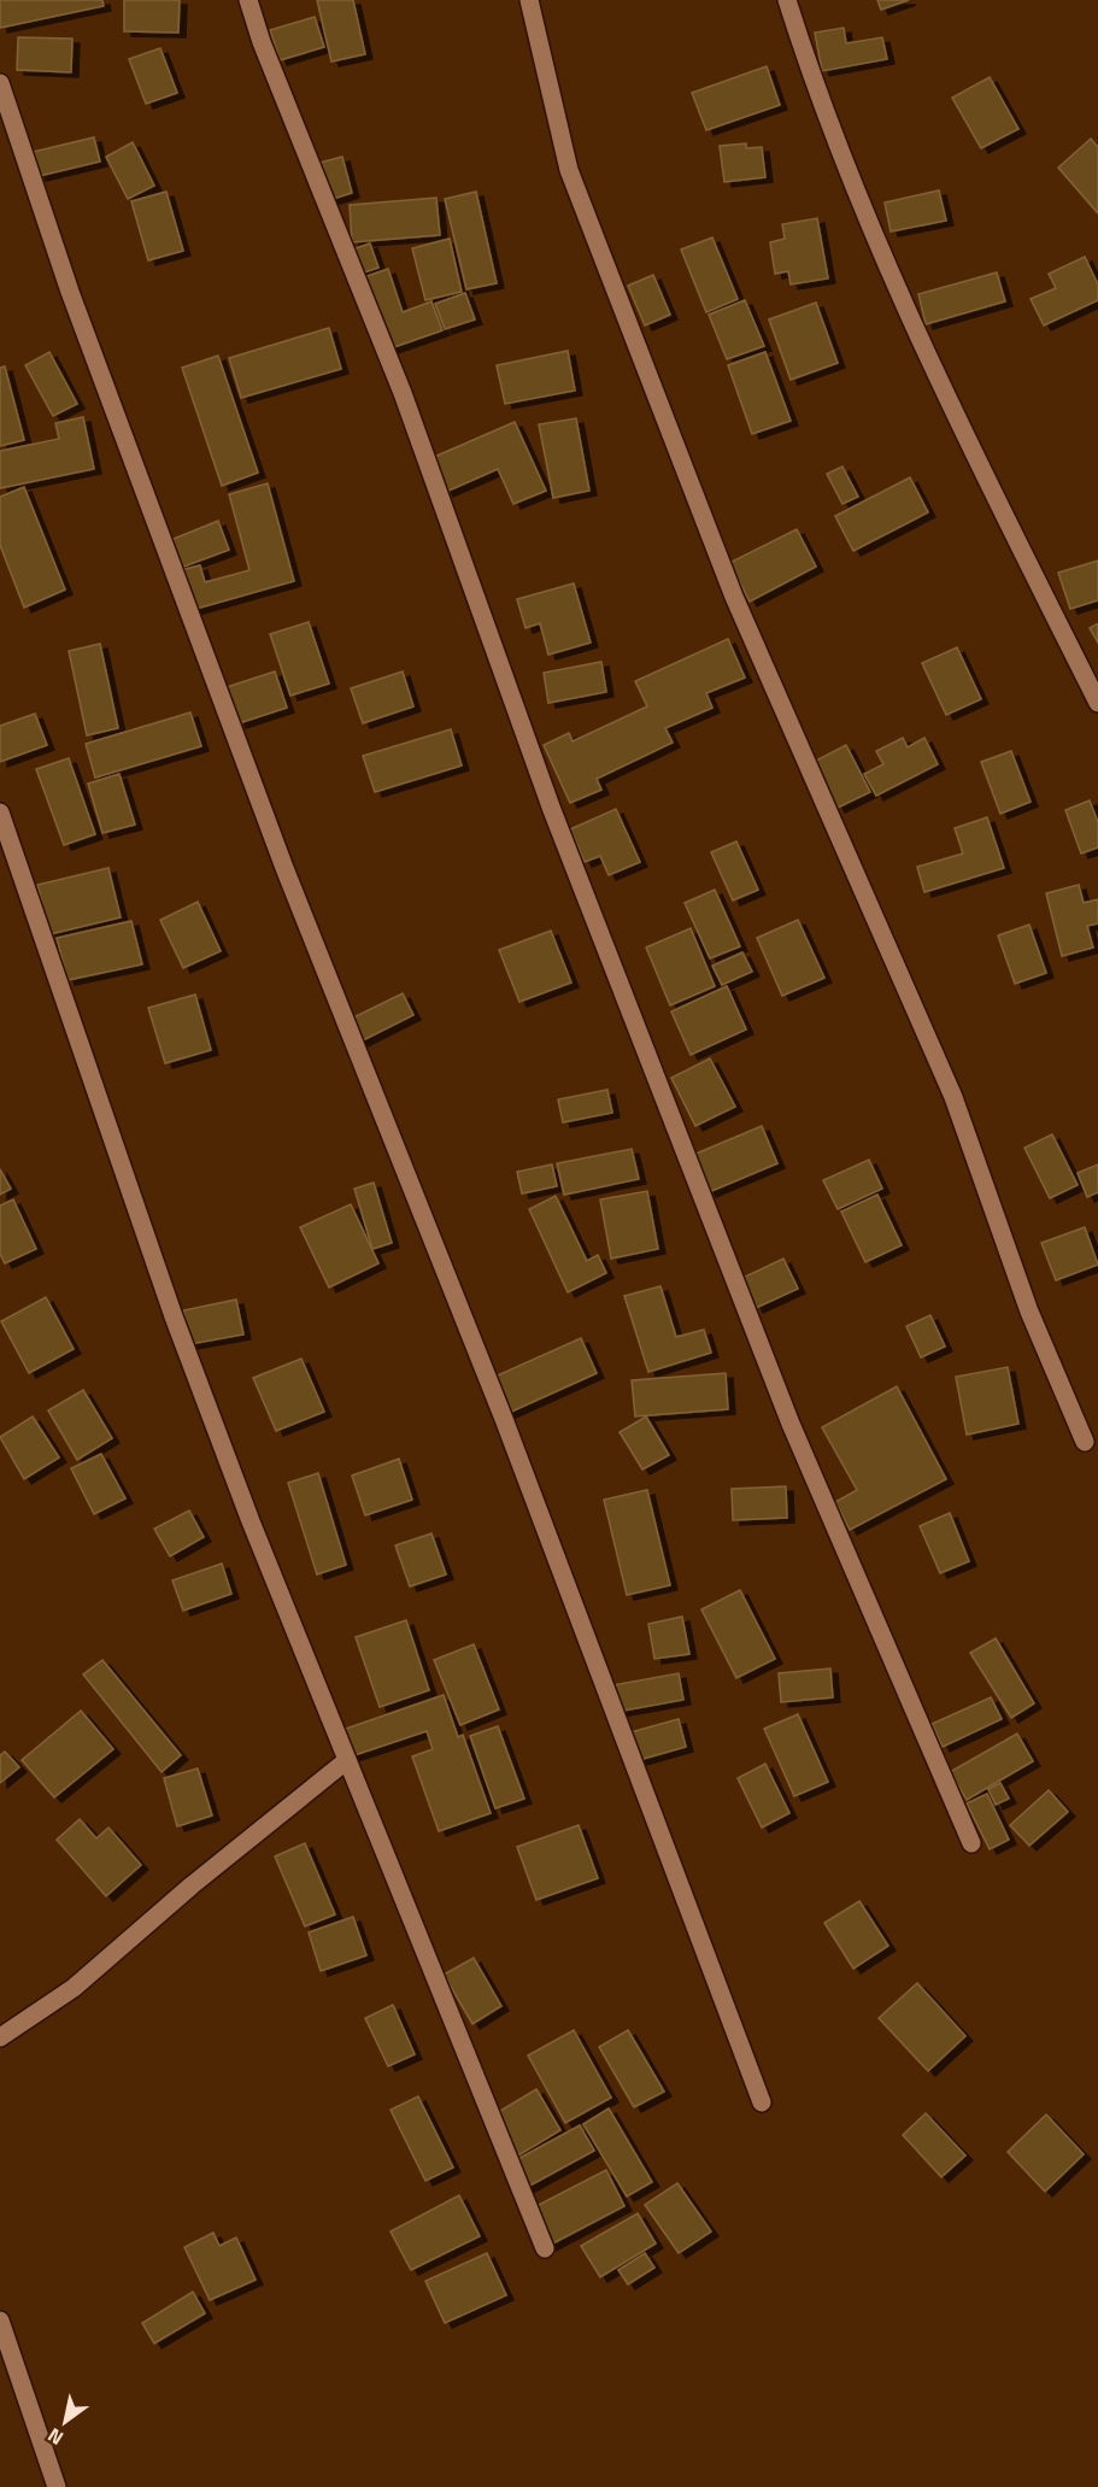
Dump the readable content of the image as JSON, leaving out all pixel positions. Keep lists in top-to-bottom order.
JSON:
{
  "north": "bottom left"
}
